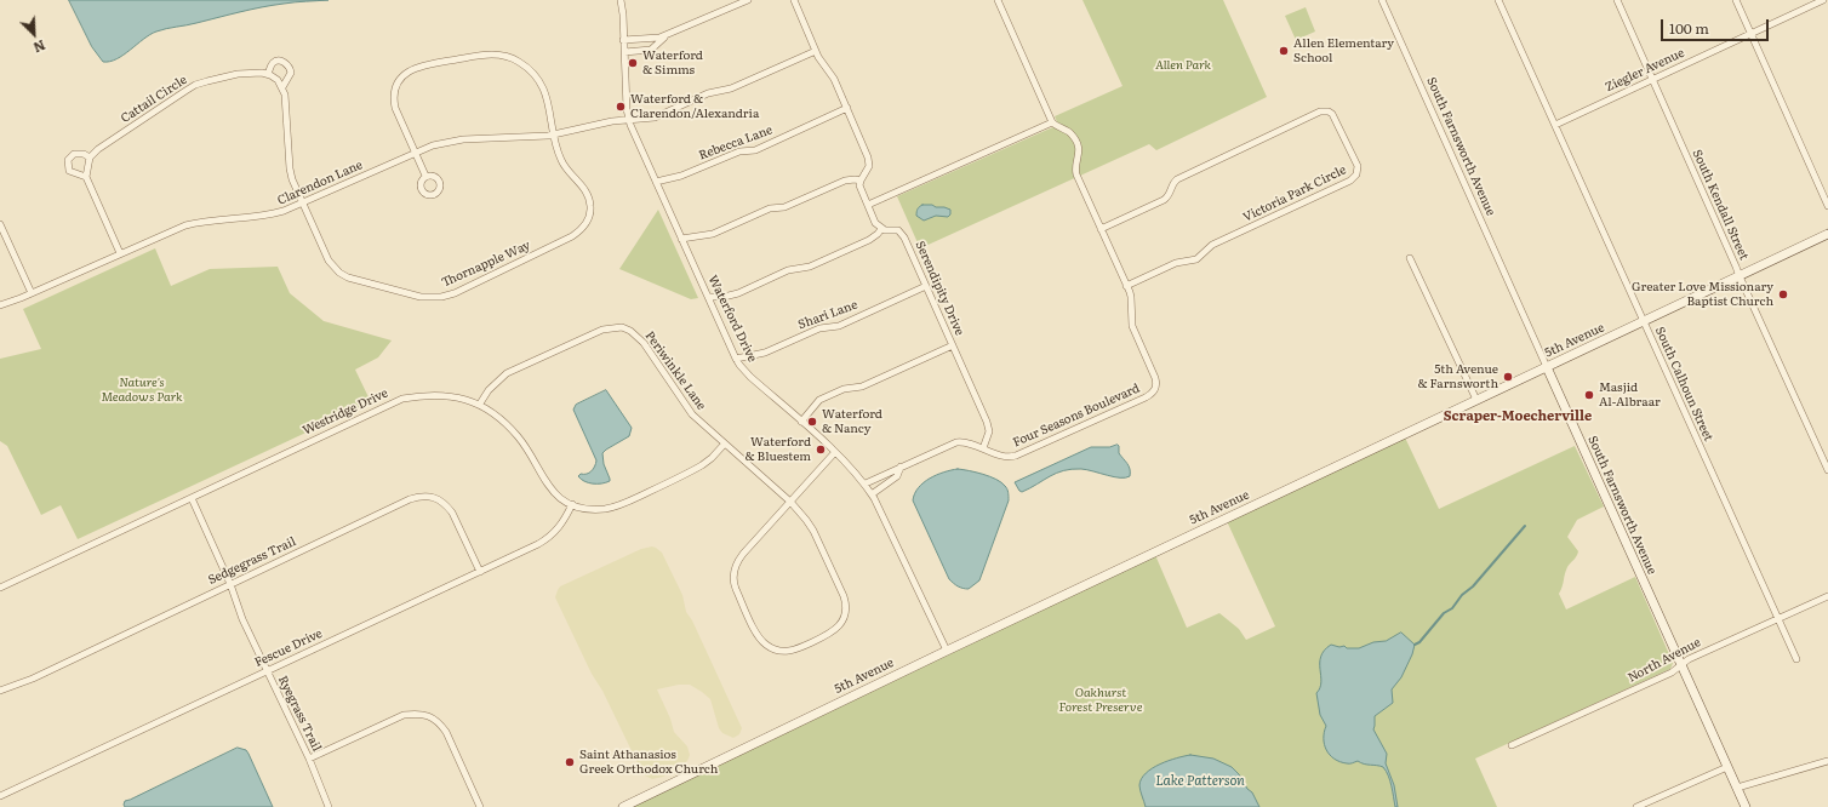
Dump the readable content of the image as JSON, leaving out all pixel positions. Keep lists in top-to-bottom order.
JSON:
{
  "streets": {
    "street": [
      "Ziegler Avenue",
      "Cattail Circle",
      "Rebecca Lane",
      "South Farnsworth Avenue",
      "Clarendon Lane",
      "Victoria Park Circle",
      "South Kendall Street",
      "Thornapple Way",
      "Serendipity Drive",
      "Shari Lane",
      "Waterford Drive",
      "5th Avenue",
      "Periwinkle Lane",
      "South Calhoun Street",
      "Westridge Drive",
      "Four Seasons Boulevard",
      "Sedgegrass Trail",
      "Fescue Drive",
      "North Avenue",
      "Ryegrass Trail"
    ]
  },
  "crossings": [
    ["Ziegler Avenue", "South Kendall Street"],
    ["Ziegler Avenue", "South Calhoun Street"],
    ["Rebecca Lane", "Waterford Drive"],
    ["South Farnsworth Avenue", "5th Avenue"],
    ["South Farnsworth Avenue", "North Avenue"],
    ["Clarendon Lane", "Thornapple Way"],
    ["Clarendon Lane", "Waterford Drive"],
    ["Victoria Park Circle", "Four Seasons Boulevard"],
    ["South Kendall Street", "5th Avenue"],
    ["Serendipity Drive", "Shari Lane"],
    ["Serendipity Drive", "Four Seasons Boulevard"],
    ["Shari Lane", "Waterford Drive"],
    ["Waterford Drive", "5th Avenue"],
    ["Waterford Drive", "Four Seasons Boulevard"],
    ["5th Avenue", "South Calhoun Street"],
    ["Periwinkle Lane", "Westridge Drive"],
    ["South Calhoun Street", "North Avenue"],
    ["Westridge Drive", "Fescue Drive"],
    ["Westridge Drive", "Ryegrass Trail"],
    ["Sedgegrass Trail", "Fescue Drive"],
    ["Sedgegrass Trail", "Ryegrass Trail"],
    ["Fescue Drive", "Ryegrass Trail"]
  ],
  "districts": ["Scraper-Moecherville"],
  "water": ["Lake Patterson"],
  "parks": ["Allen Park", "Nature's Meadows Park", "Oakhurst Forest Preserve"],
  "places": [
    "Allen Elementary School",
    "Waterford & Simms",
    "Waterford & Clarendon/Alexandria",
    "Greater Love Missionary Baptist Church",
    "5th Avenue & Farnsworth",
    "Masjid Al-Albraar",
    "Waterford & Nancy",
    "Waterford & Bluestem",
    "Saint Athanasios Greek Orthodox Church"
  ],
  "scale_bar": "100 m",
  "north": "bottom right"
}
